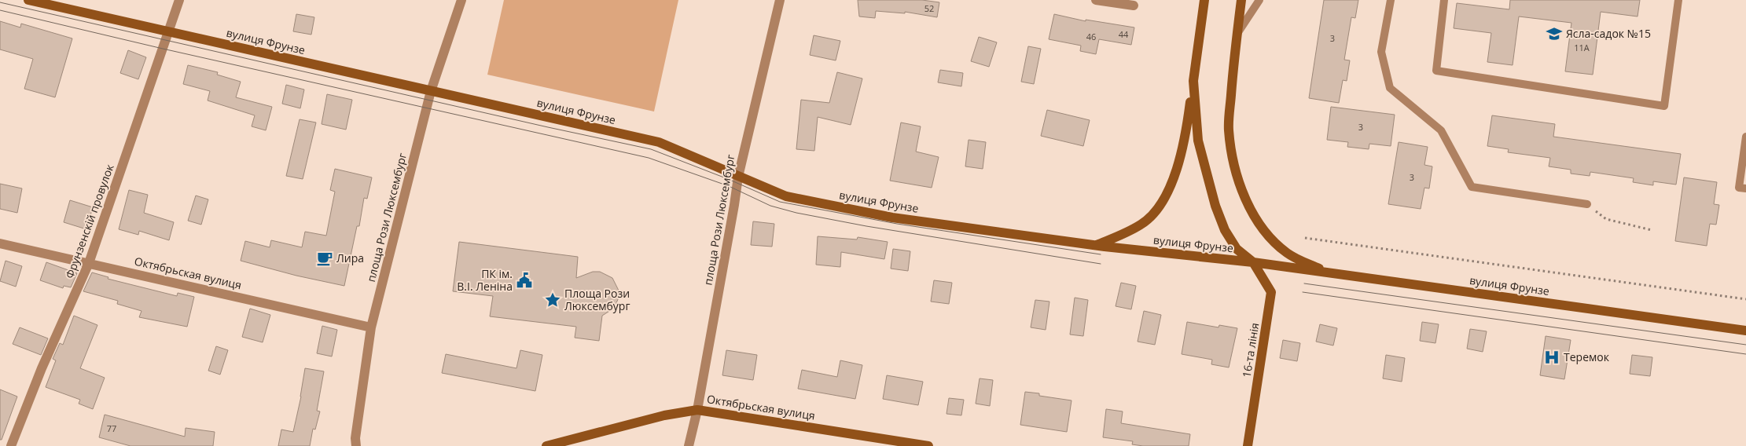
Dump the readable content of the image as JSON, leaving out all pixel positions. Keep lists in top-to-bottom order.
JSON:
{
  "streets": {
    "street": [
      "вулиця Фрунзе",
      "площа Рози Люксембург",
      "Фрунзенскій провулок",
      "Октябрьская вулиця",
      "16-та лінія"
    ]
  },
  "crossings": [
    ["вулиця Фрунзе", "площа Рози Люксембург"],
    ["вулиця Фрунзе", "Фрунзенскій провулок"],
    ["вулиця Фрунзе", "16-та лінія"],
    ["площа Рози Люксембург", "Октябрьская вулиця"],
    ["Фрунзенскій провулок", "Октябрьская вулиця"]
  ],
  "places": {
    "school or university": ["Ясла-садок №15"],
    "cafe": ["Лира"],
    "public building": ["ПК ім. В.І. Леніна"],
    "place": ["Площа Рози Люксембург"],
    "hospital": ["Теремок"]
  },
  "house_numbers": [
    "52",
    "44",
    "46",
    "3",
    "11А",
    "3",
    "3",
    "77"
  ]
}
